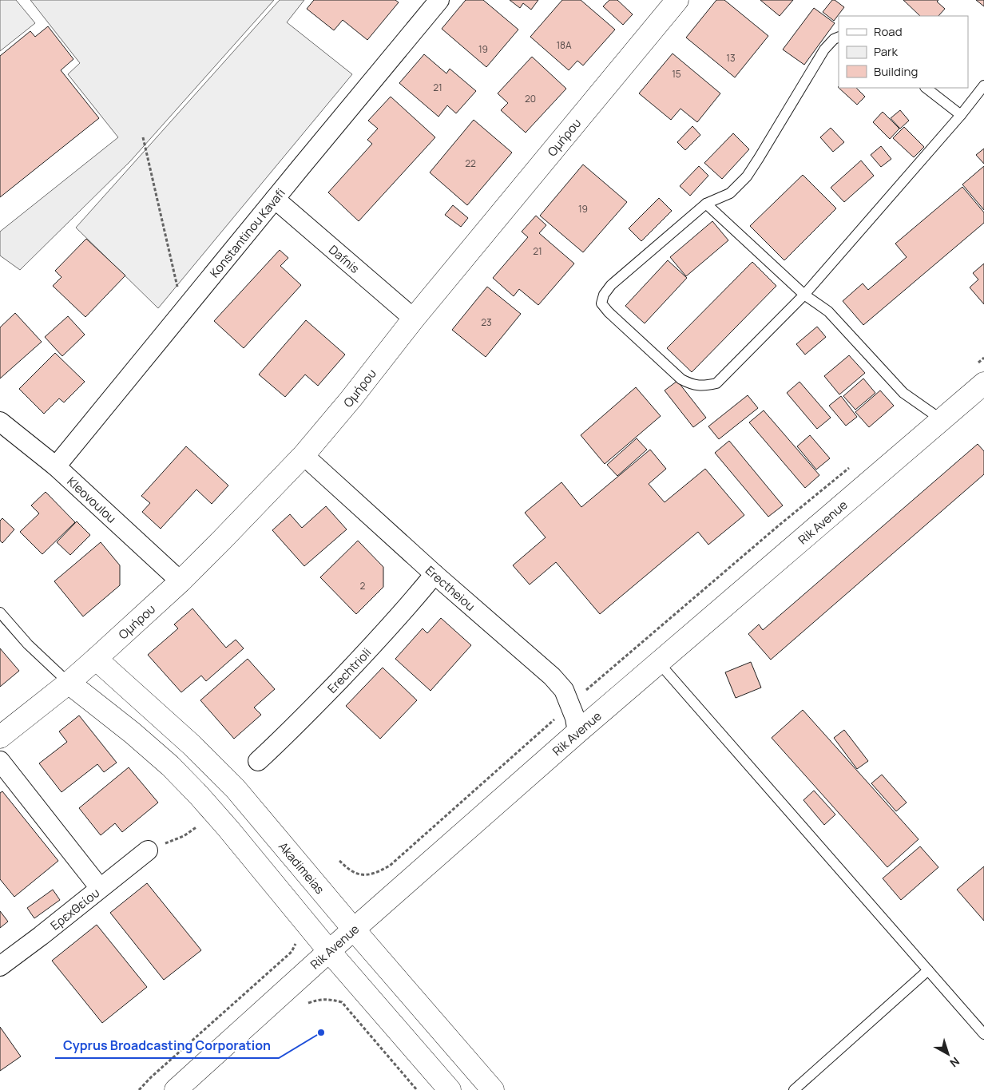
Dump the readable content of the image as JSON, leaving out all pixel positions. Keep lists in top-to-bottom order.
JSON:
{
  "streets": {
    "street": [
      "Ομήρου",
      "Konstantinou Kavafi",
      "Dafnis",
      "Kleovoulou",
      "Rik Avenue",
      "Erectheiou",
      "Erechtrioli",
      "Akadimeias",
      "Ερεχθείου"
    ]
  },
  "crossings": [
    ["Ομήρου", "Dafnis"],
    ["Ομήρου", "Kleovoulou"],
    ["Ομήρου", "Erectheiou"],
    ["Ομήρου", "Akadimeias"],
    ["Konstantinou Kavafi", "Dafnis"],
    ["Konstantinou Kavafi", "Kleovoulou"],
    ["Rik Avenue", "Erectheiou"],
    ["Rik Avenue", "Akadimeias"],
    ["Erectheiou", "Erechtrioli"]
  ],
  "places": ["Cyprus Broadcasting Corporation"],
  "house_numbers": [
    "18A",
    "19",
    "13",
    "15",
    "21",
    "20",
    "22",
    "19",
    "21",
    "23",
    "2"
  ],
  "legend": ["Road", "Park", "Building"],
  "north": "bottom right"
}
